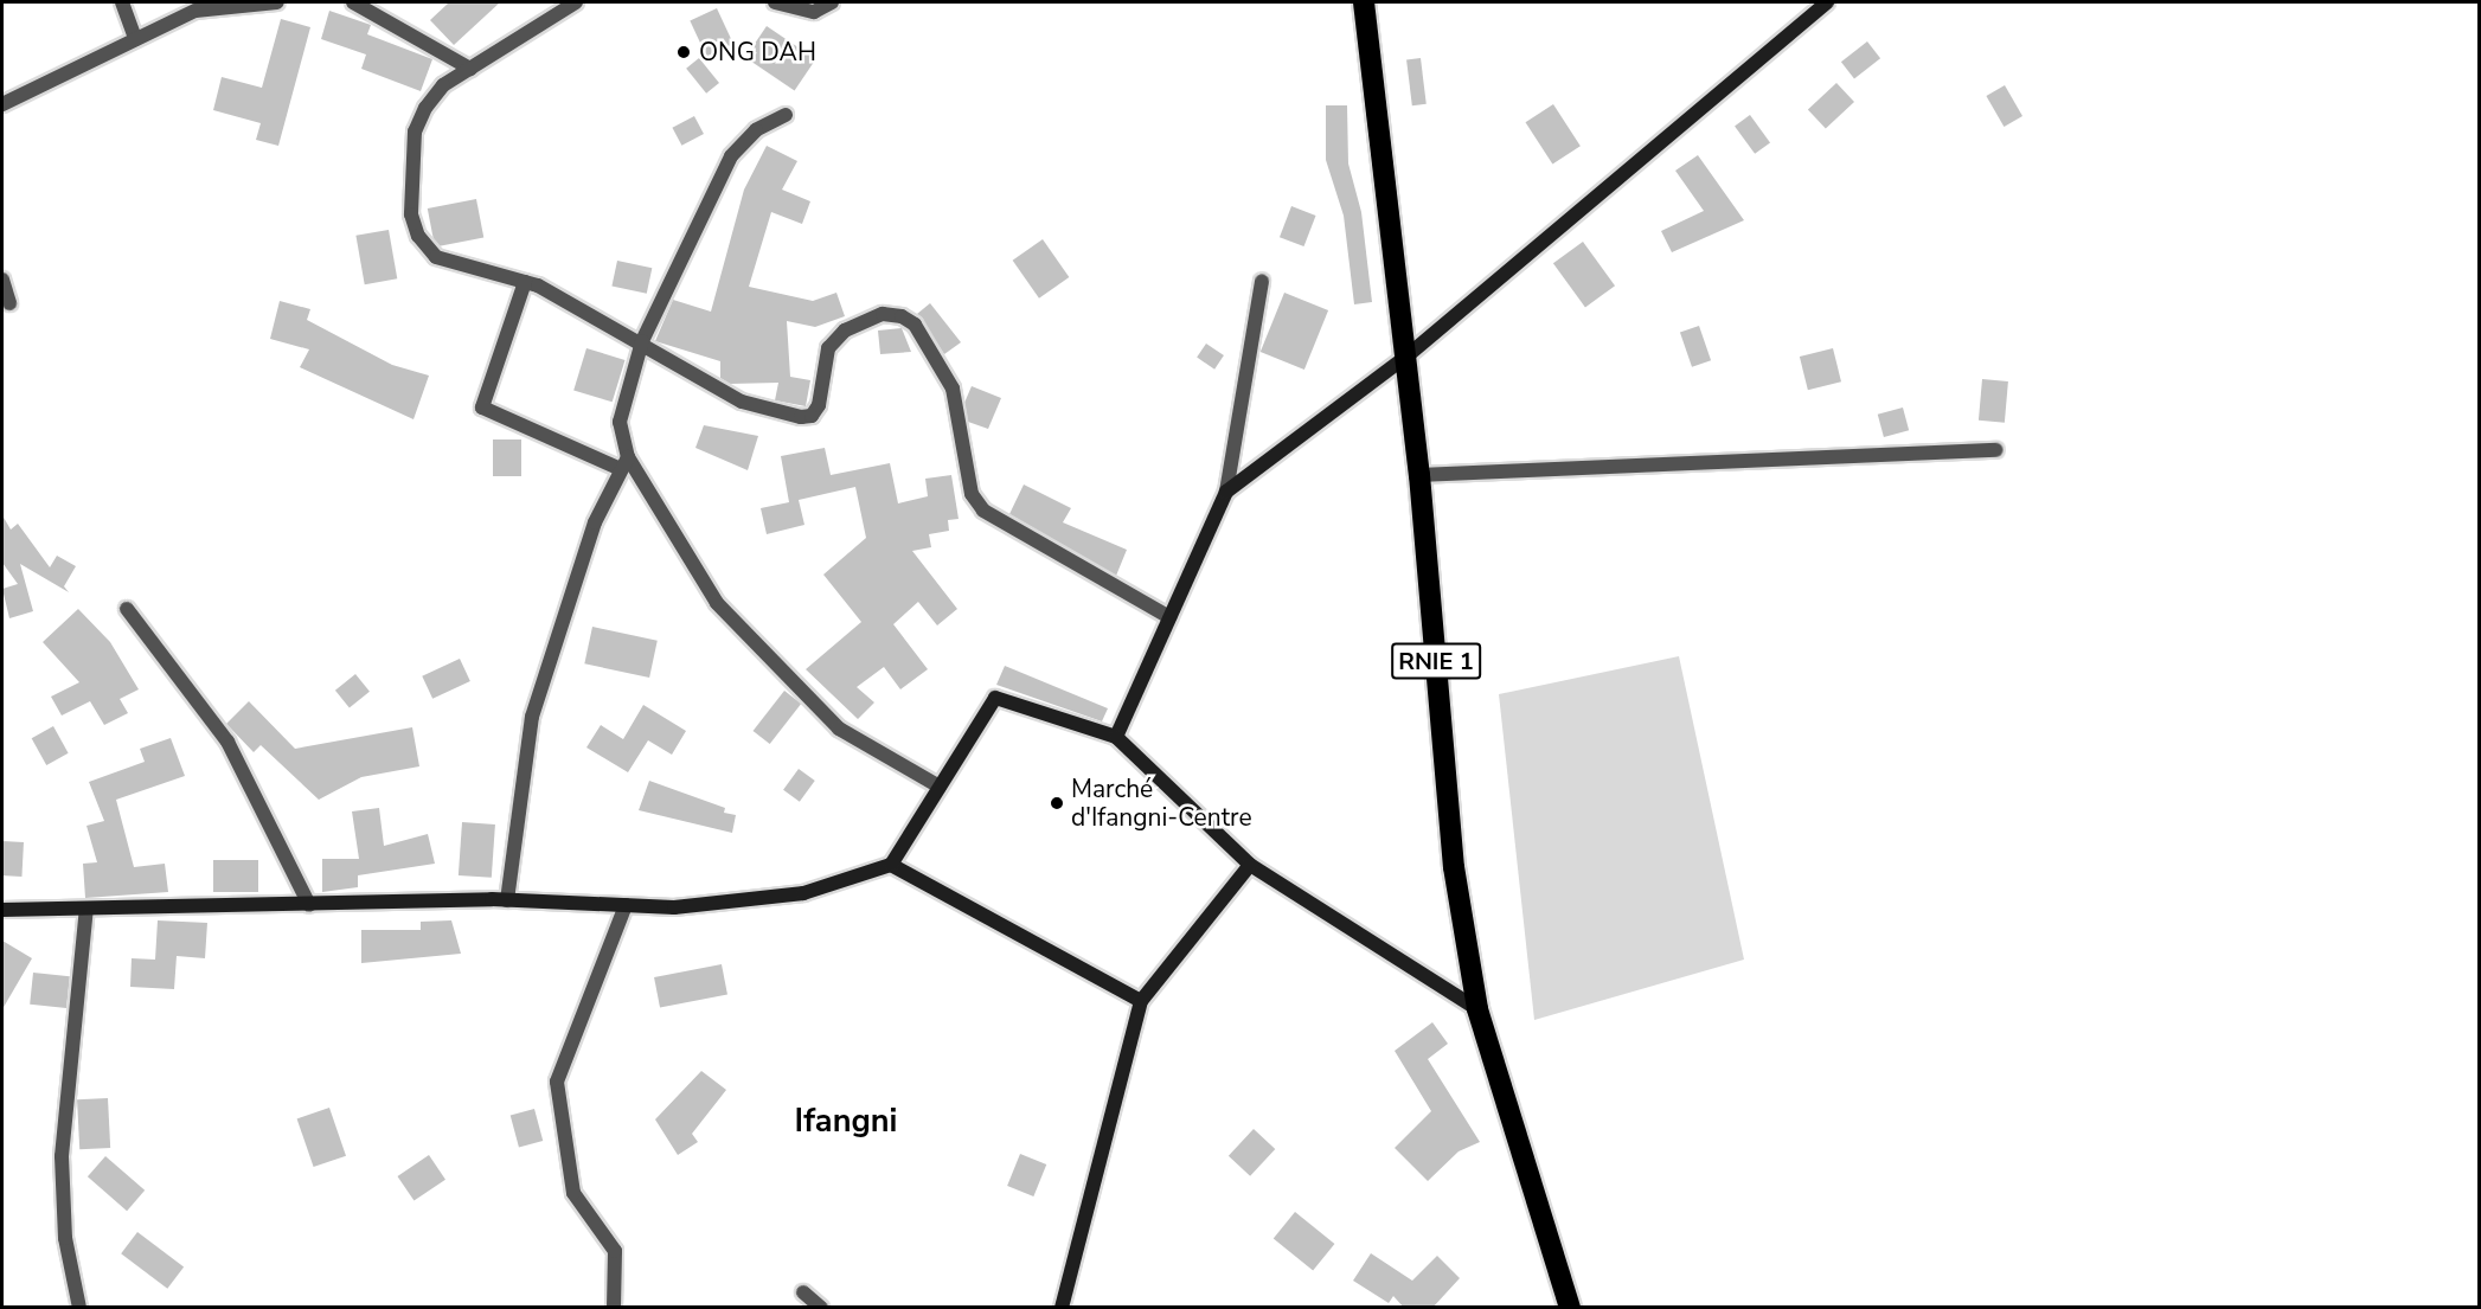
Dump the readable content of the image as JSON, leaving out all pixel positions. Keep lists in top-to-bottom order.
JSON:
{
  "streets": {
    "highway": ["RNIE 1"]
  },
  "districts": ["Ifangni"],
  "places": ["ONG DAH", "Marché d'Ifangni-Centre"]
}
